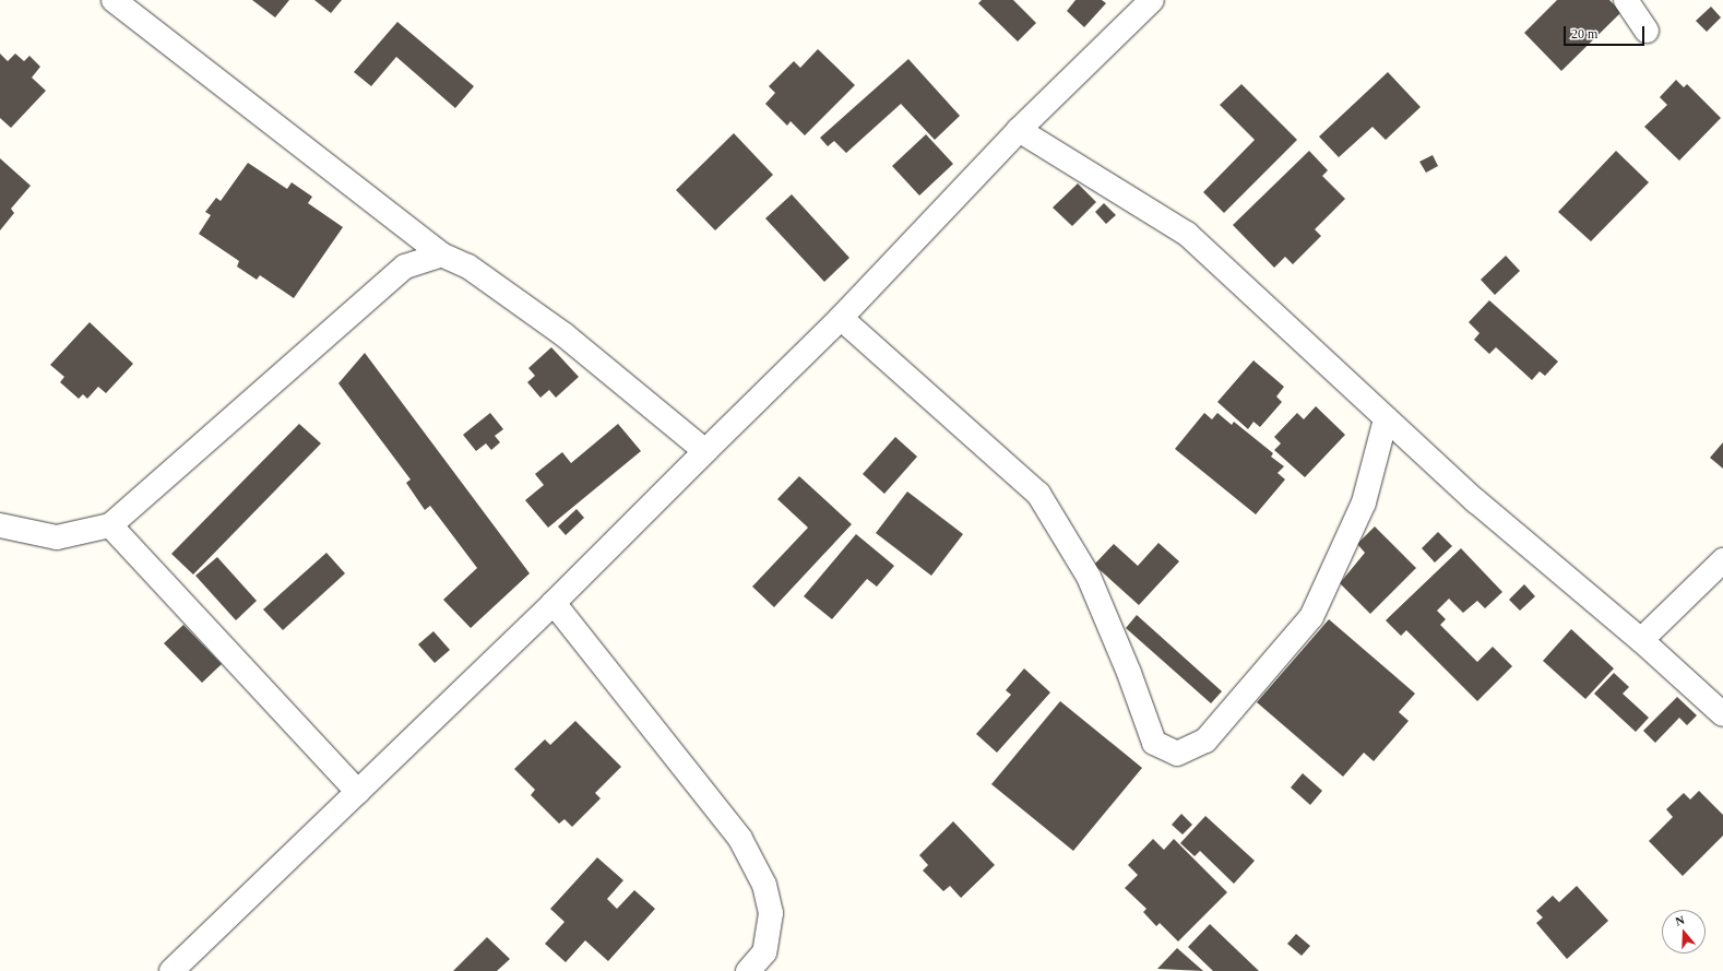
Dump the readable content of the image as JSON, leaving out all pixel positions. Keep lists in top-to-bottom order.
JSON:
{
  "scale_bar": "20 m",
  "north": "top"
}
